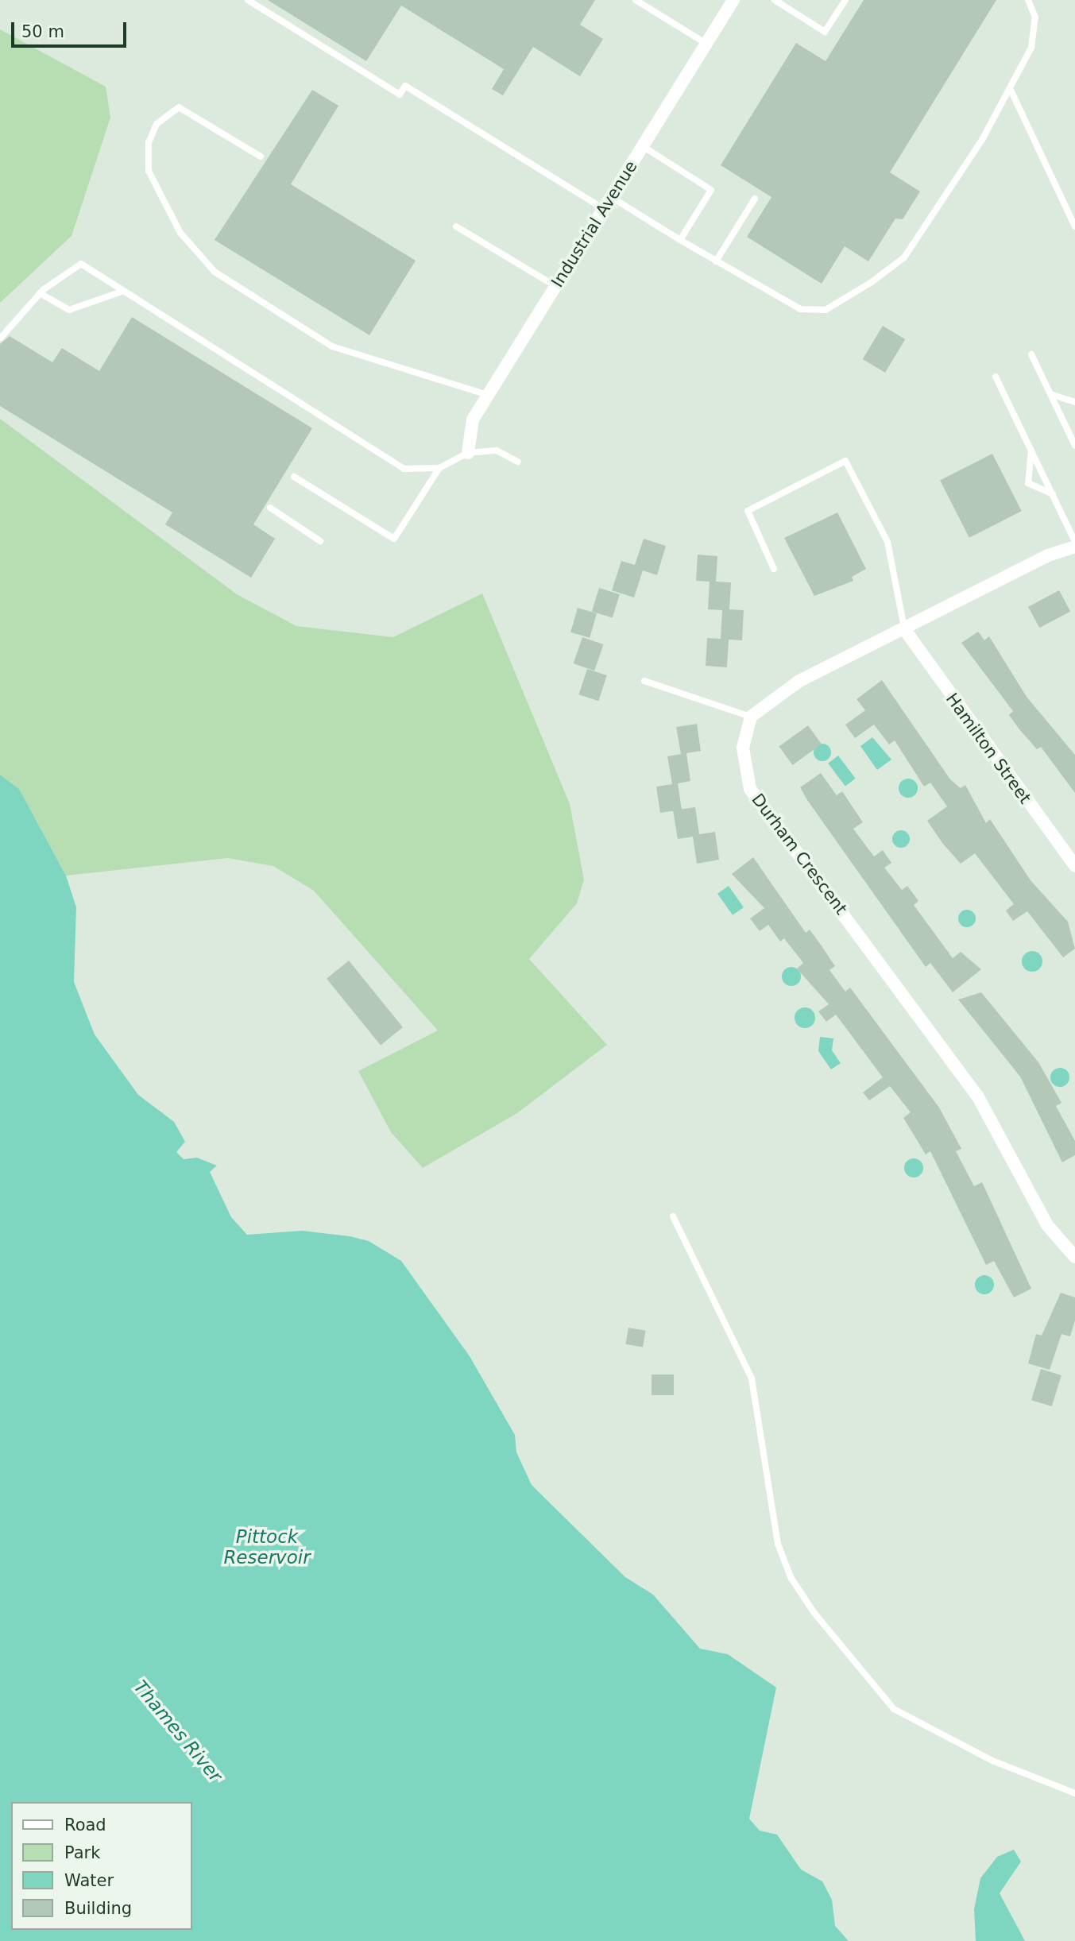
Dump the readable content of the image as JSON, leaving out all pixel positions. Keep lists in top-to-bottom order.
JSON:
{
  "streets": {
    "street": ["Industrial Avenue", "Hamilton Street", "Durham Crescent"]
  },
  "water": ["Pittock Reservoir", "Thames River"],
  "legend": [
    "Road",
    "Park",
    "Water",
    "Building"
  ],
  "scale_bar": "50 m"
}
